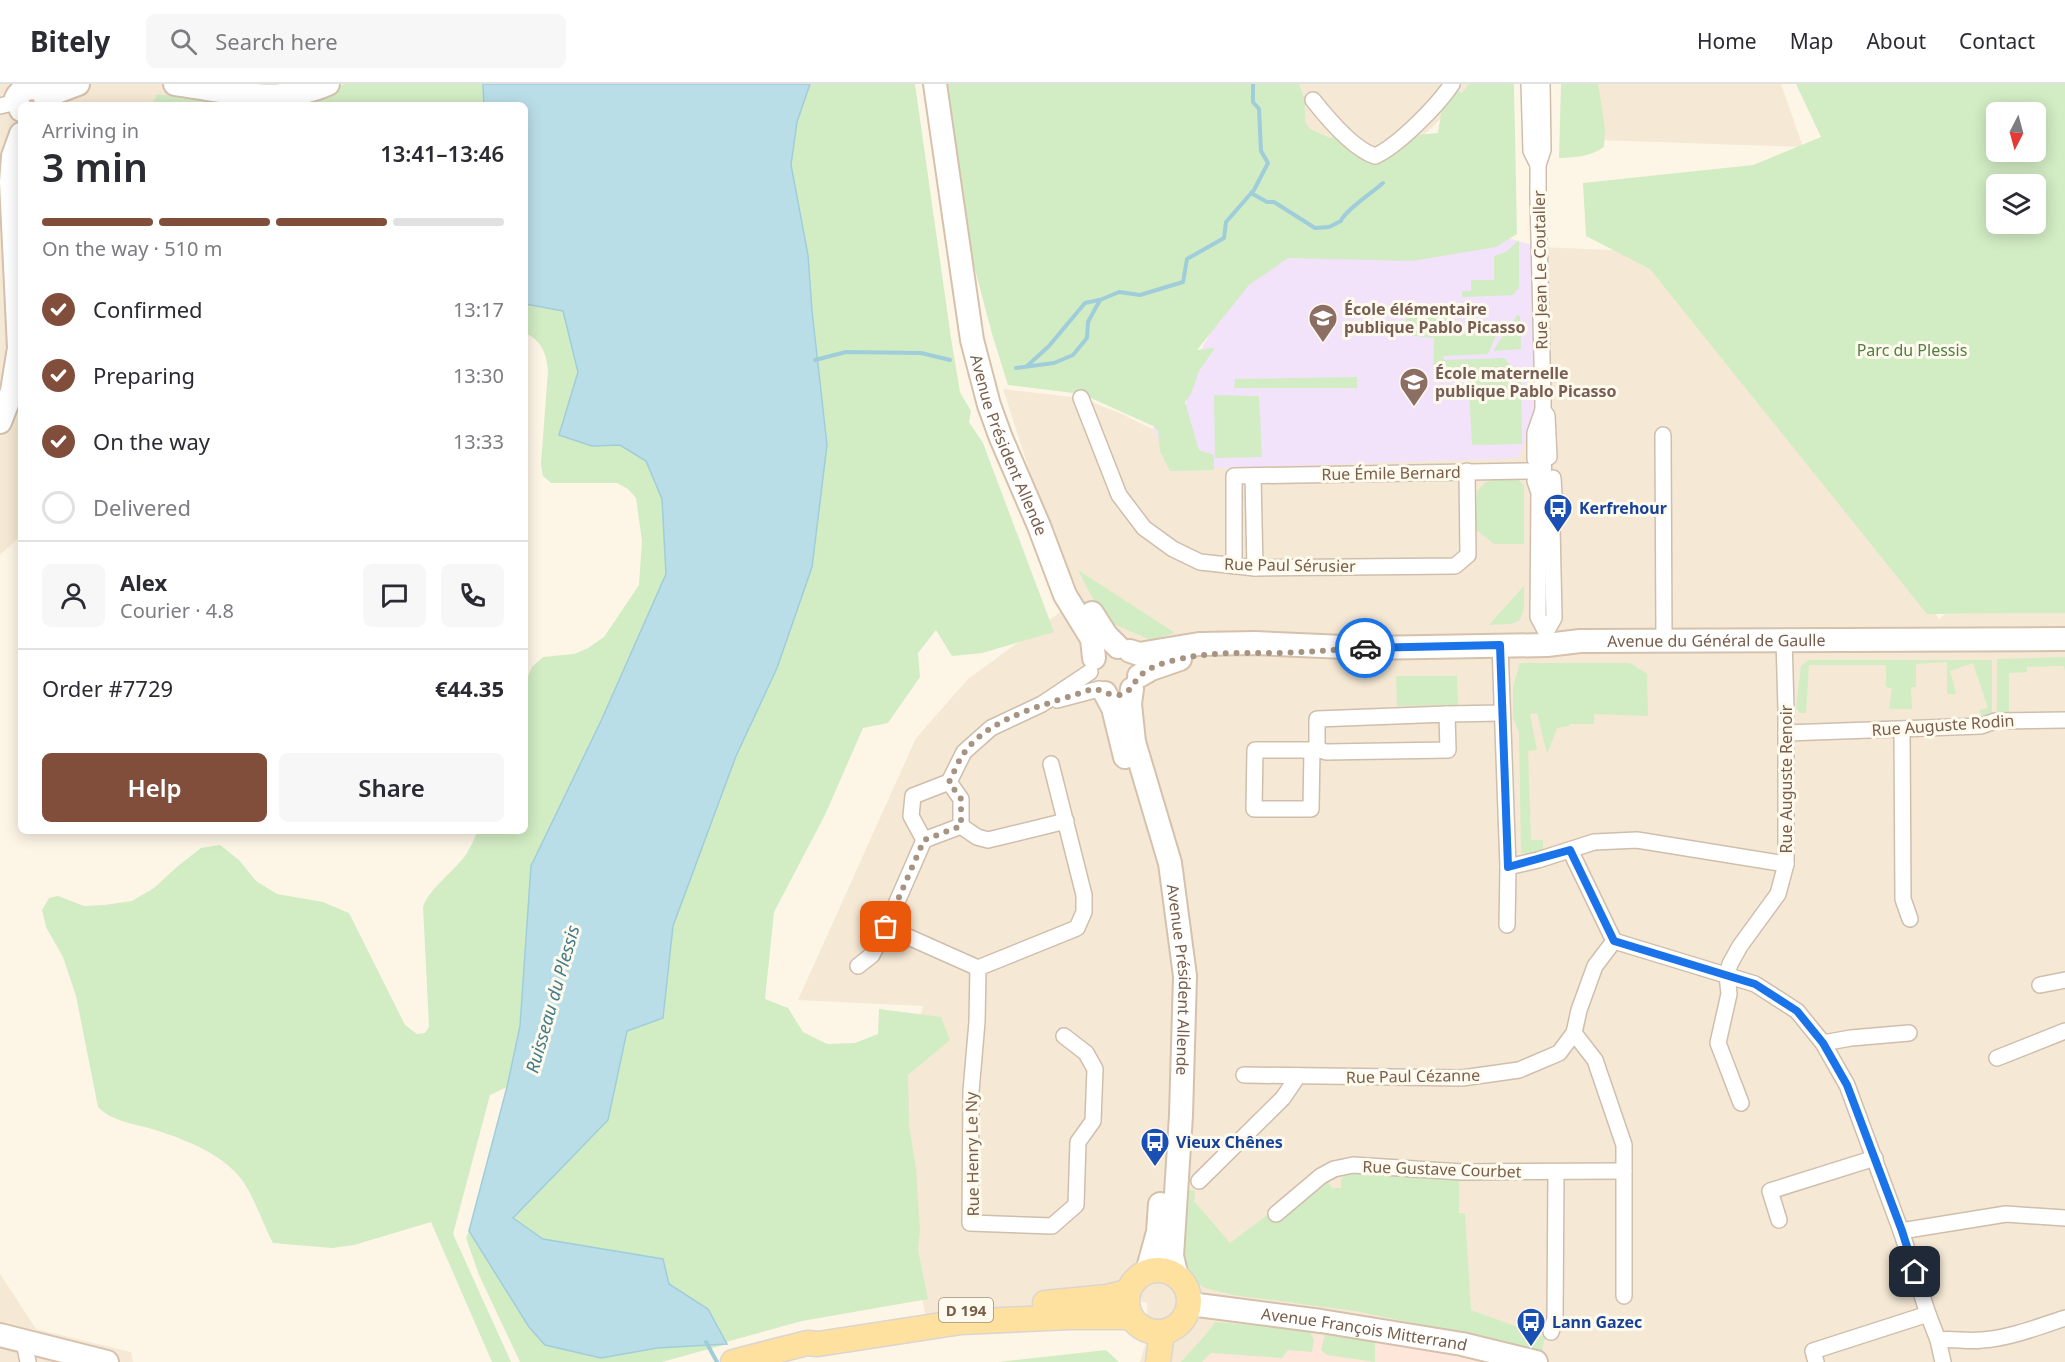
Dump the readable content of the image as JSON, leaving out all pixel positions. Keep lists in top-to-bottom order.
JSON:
{
  "streets": {
    "main road": [
      "Avenue Président Allende",
      "Avenue du Général de Gaulle",
      "D 194",
      "Avenue François Mitterrand"
    ],
    "street": [
      "Rue Jean Le Coutaller",
      "Rue Émile Bernard",
      "Rue Paul Sérusier",
      "Rue Auguste Rodin",
      "Rue Auguste Renoir",
      "Rue Paul Cézanne",
      "Rue Henry Le Ny",
      "Rue Gustave Courbet"
    ]
  },
  "crossings": [
    ["Rue Jean Le Coutaller", "Rue Émile Bernard"],
    ["Rue Jean Le Coutaller", "Avenue du Général de Gaulle"],
    ["Avenue Président Allende", "Avenue du Général de Gaulle"],
    ["Avenue Président Allende", "D 194"],
    ["Avenue Président Allende", "Avenue François Mitterrand"],
    ["Rue Émile Bernard", "Rue Paul Sérusier"],
    ["Avenue du Général de Gaulle", "Rue Auguste Renoir"],
    ["Rue Auguste Rodin", "Rue Auguste Renoir"],
    ["D 194", "Avenue François Mitterrand"]
  ],
  "water": ["Ruisseau du Plessis"],
  "parks": ["Parc du Plessis"],
  "places": {
    "school or university": ["École élémentaire publique Pablo Picasso", "École maternelle publique Pablo Picasso"],
    "bus stop": ["Kerfrehour", "Vieux Chênes", "Lann Gazec"]
  },
  "north": "bottom",
  "page": {
    "header": "Bitely",
    "search": "Search here",
    "nav": [
      "Home",
      "Map",
      "About",
      "Contact"
    ],
    "heading": ["3 min", "Arriving in", "13:41–13:46"],
    "panel": [
      "Alex",
      "Courier · 4.8",
      "Order #7729",
      "€44.35"
    ],
    "bar": "On the way · 510 m",
    "list": [
      ["Confirmed", "13:17"],
      ["Preparing", "13:30"],
      ["On the way", "13:33"],
      "Delivered"
    ],
    "buttons": ["Help", "Share"]
  }
}
